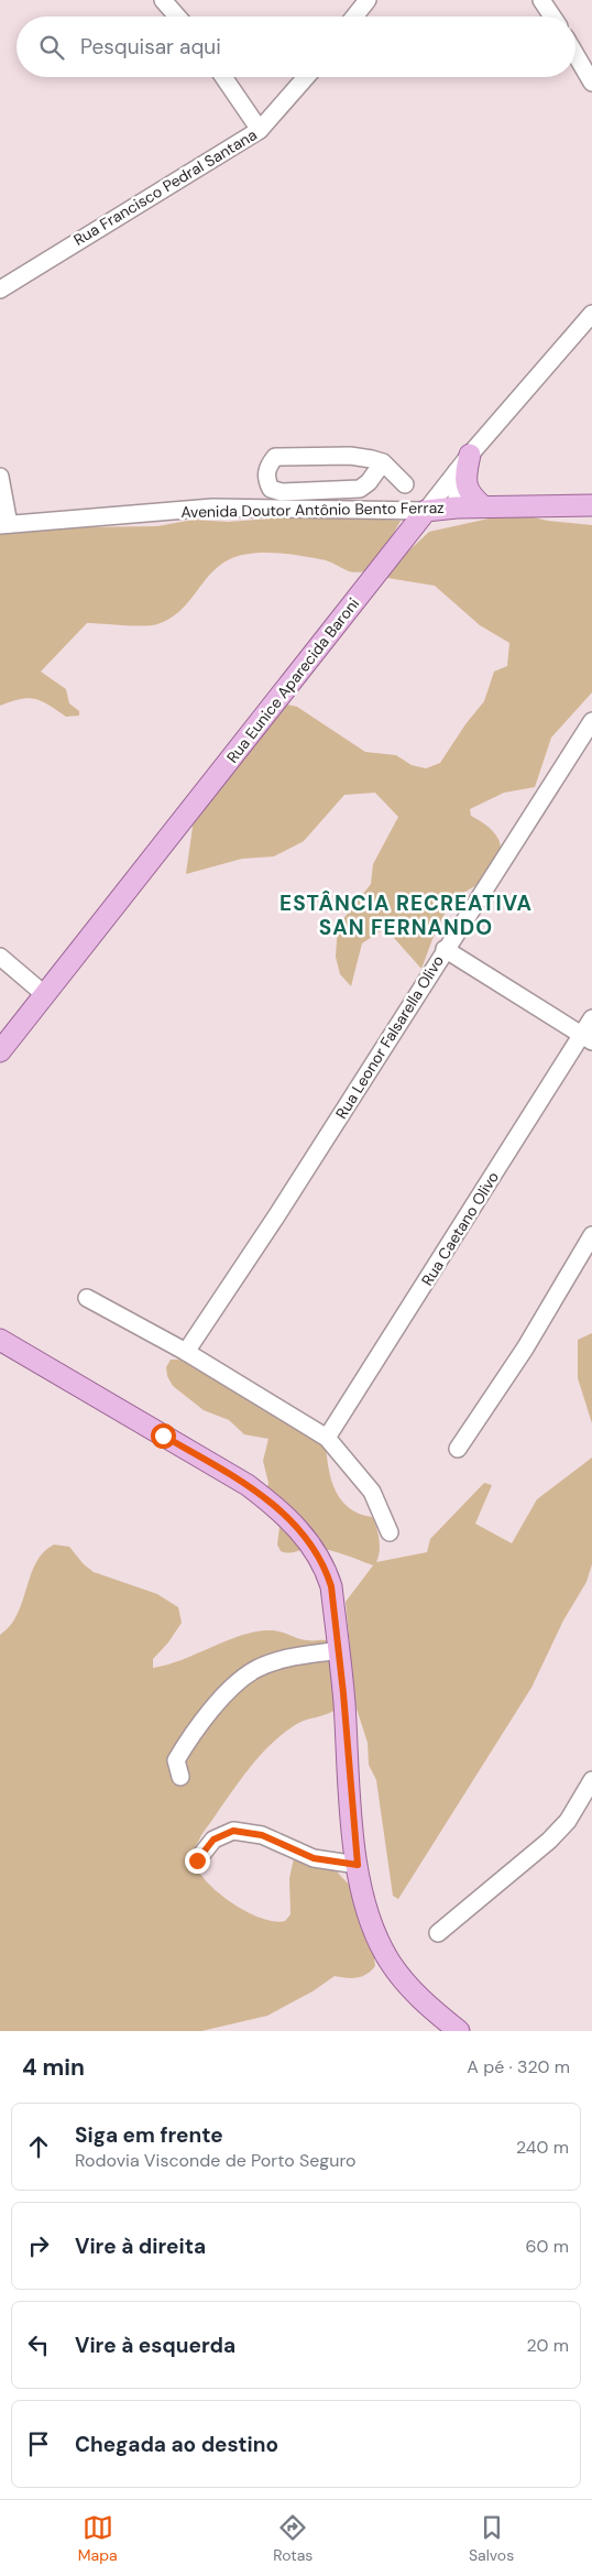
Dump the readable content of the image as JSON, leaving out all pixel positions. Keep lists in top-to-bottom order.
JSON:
{
  "streets": {
    "main road": ["Avenida Doutor Antônio Bento Ferraz", "Rua Eunice Aparecida Baroni"],
    "street": ["Rua Francisco Pedral Santana", "Rua Leonor Falsarella Olivo", "Rua Caetano Olivo"]
  },
  "crossings": [
    ["Avenida Doutor Antônio Bento Ferraz", "Rua Eunice Aparecida Baroni"]
  ],
  "districts": ["ESTÂNCIA RECREATIVA SAN FERNANDO"],
  "page": {
    "search": "Pesquisar aqui",
    "heading": ["4 min", "A pé · 320 m"],
    "list": [
      ["Siga em frente", "Rodovia Visconde de Porto Seguro", "240 m"],
      ["Vire à direita", "60 m"],
      ["Vire à esquerda", "20 m"],
      "Chegada ao destino"
    ],
    "nav": ["Mapa", "Rotas", "Salvos"]
  }
}
